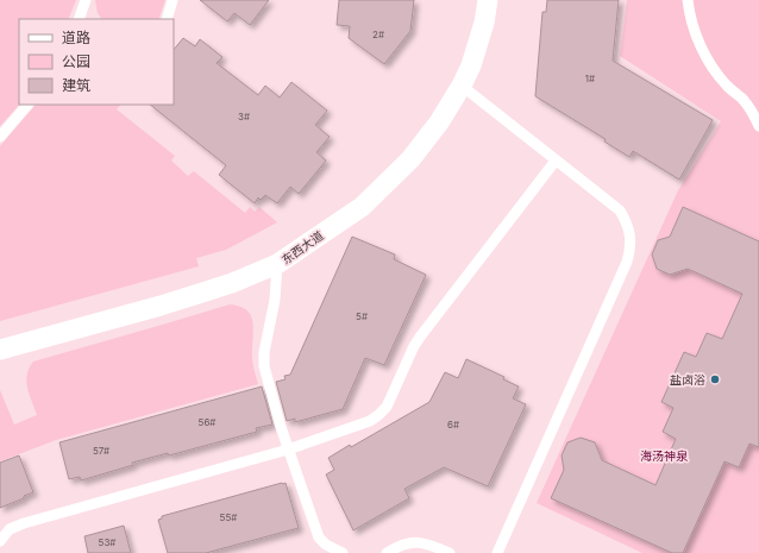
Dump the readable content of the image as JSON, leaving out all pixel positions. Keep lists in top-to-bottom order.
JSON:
{
  "streets": {
    "street": ["东西大道"]
  },
  "parks": ["海汤神泉"],
  "places": ["盐卤浴"],
  "house_numbers": [
    "2#",
    "1#",
    "3#",
    "5#",
    "56#",
    "6#",
    "57#",
    "55#",
    "53#"
  ],
  "legend": ["道路", "公园", "建筑"]
}
